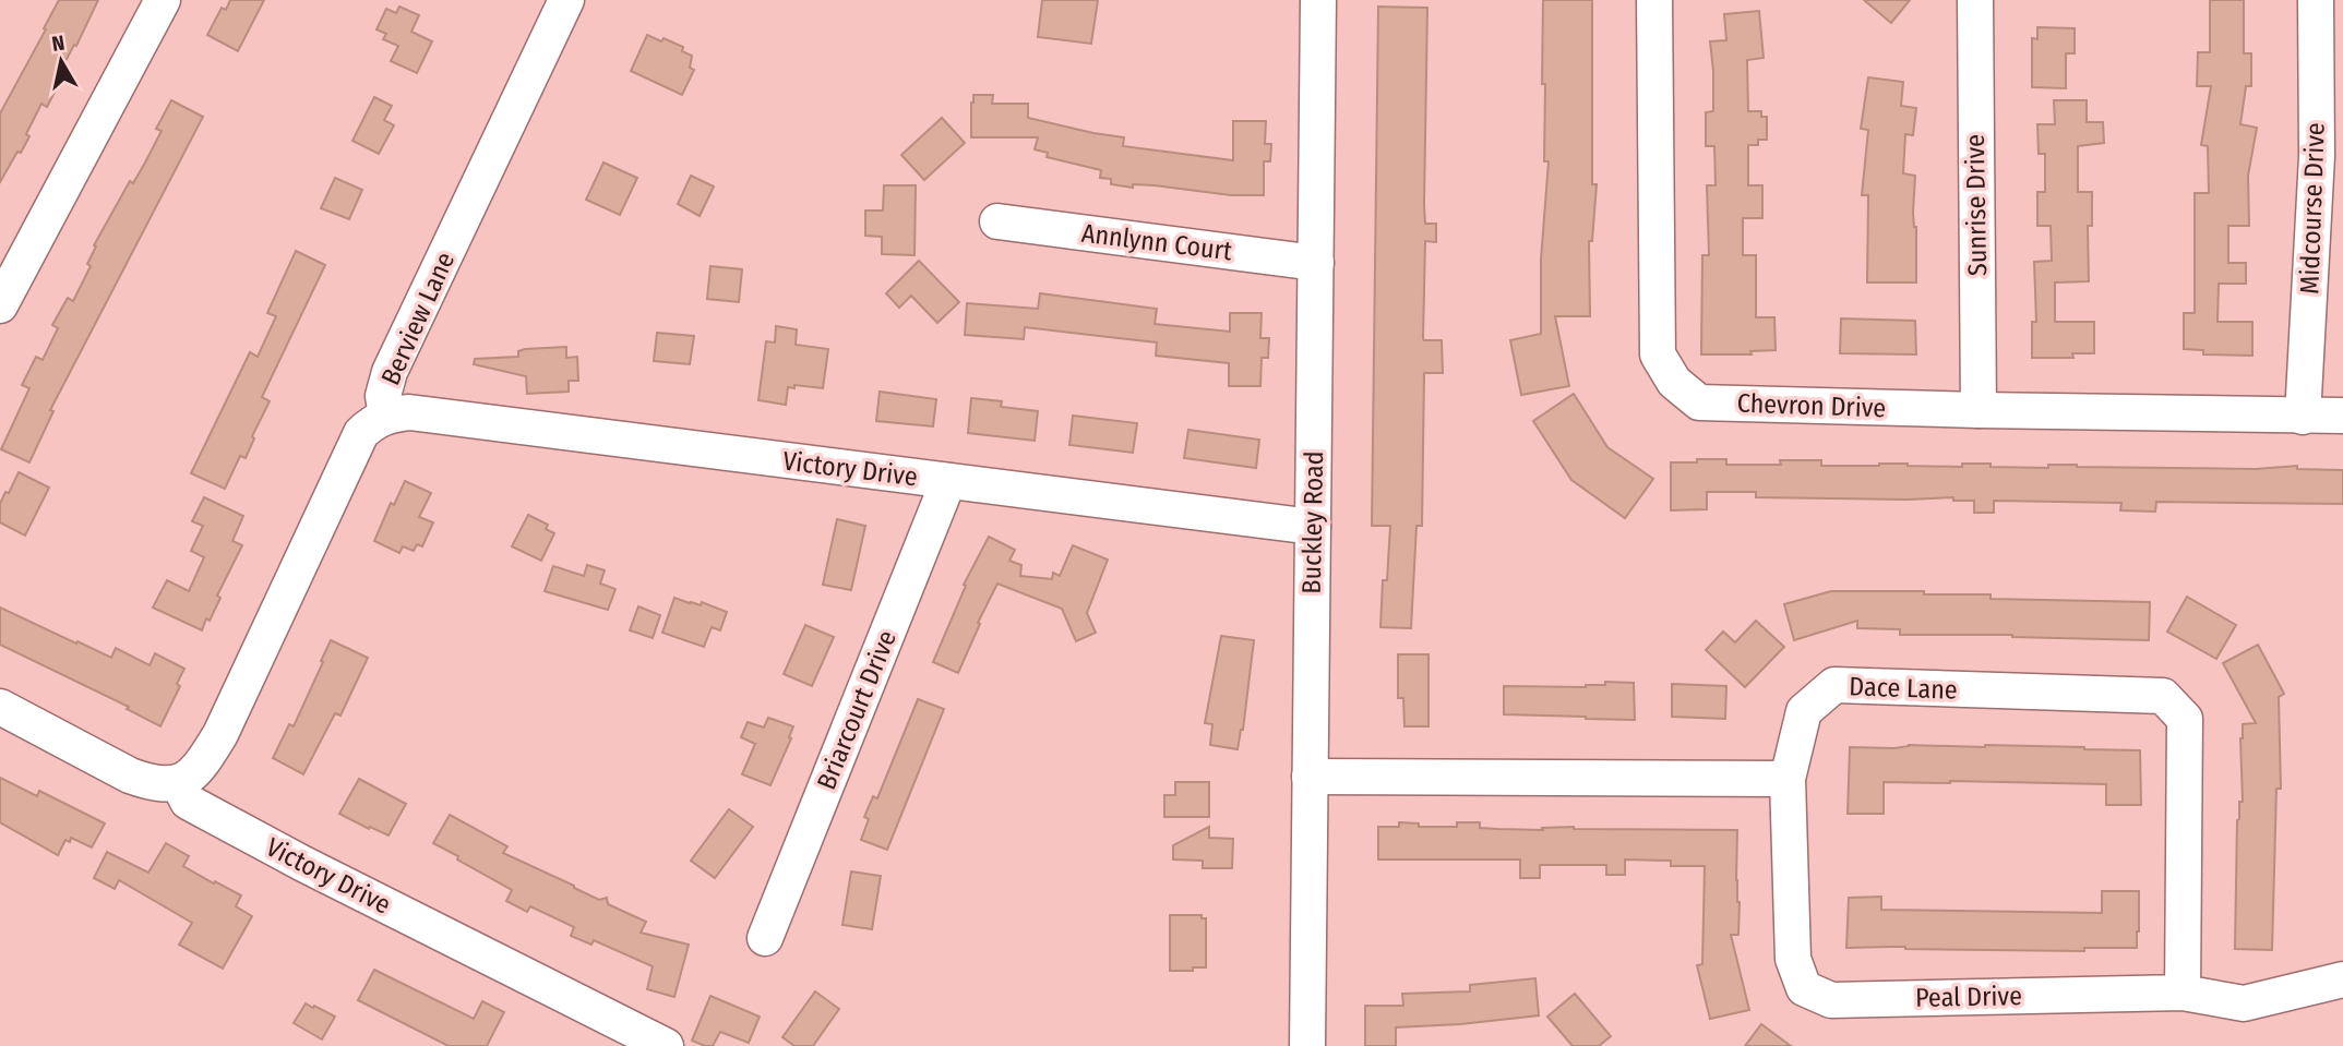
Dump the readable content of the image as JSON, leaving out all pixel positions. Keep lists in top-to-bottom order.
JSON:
{
  "streets": {
    "street": [
      "Sunrise Drive",
      "Midcourse Drive",
      "Annlynn Court",
      "Berview Lane",
      "Chevron Drive",
      "Victory Drive",
      "Buckley Road",
      "Dace Lane",
      "Briarcourt Drive",
      "Peal Drive"
    ]
  },
  "crossings": [
    ["Sunrise Drive", "Chevron Drive"],
    ["Midcourse Drive", "Chevron Drive"],
    ["Annlynn Court", "Buckley Road"],
    ["Berview Lane", "Victory Drive"],
    ["Victory Drive", "Buckley Road"],
    ["Victory Drive", "Briarcourt Drive"],
    ["Dace Lane", "Peal Drive"]
  ],
  "north": "top"
}
